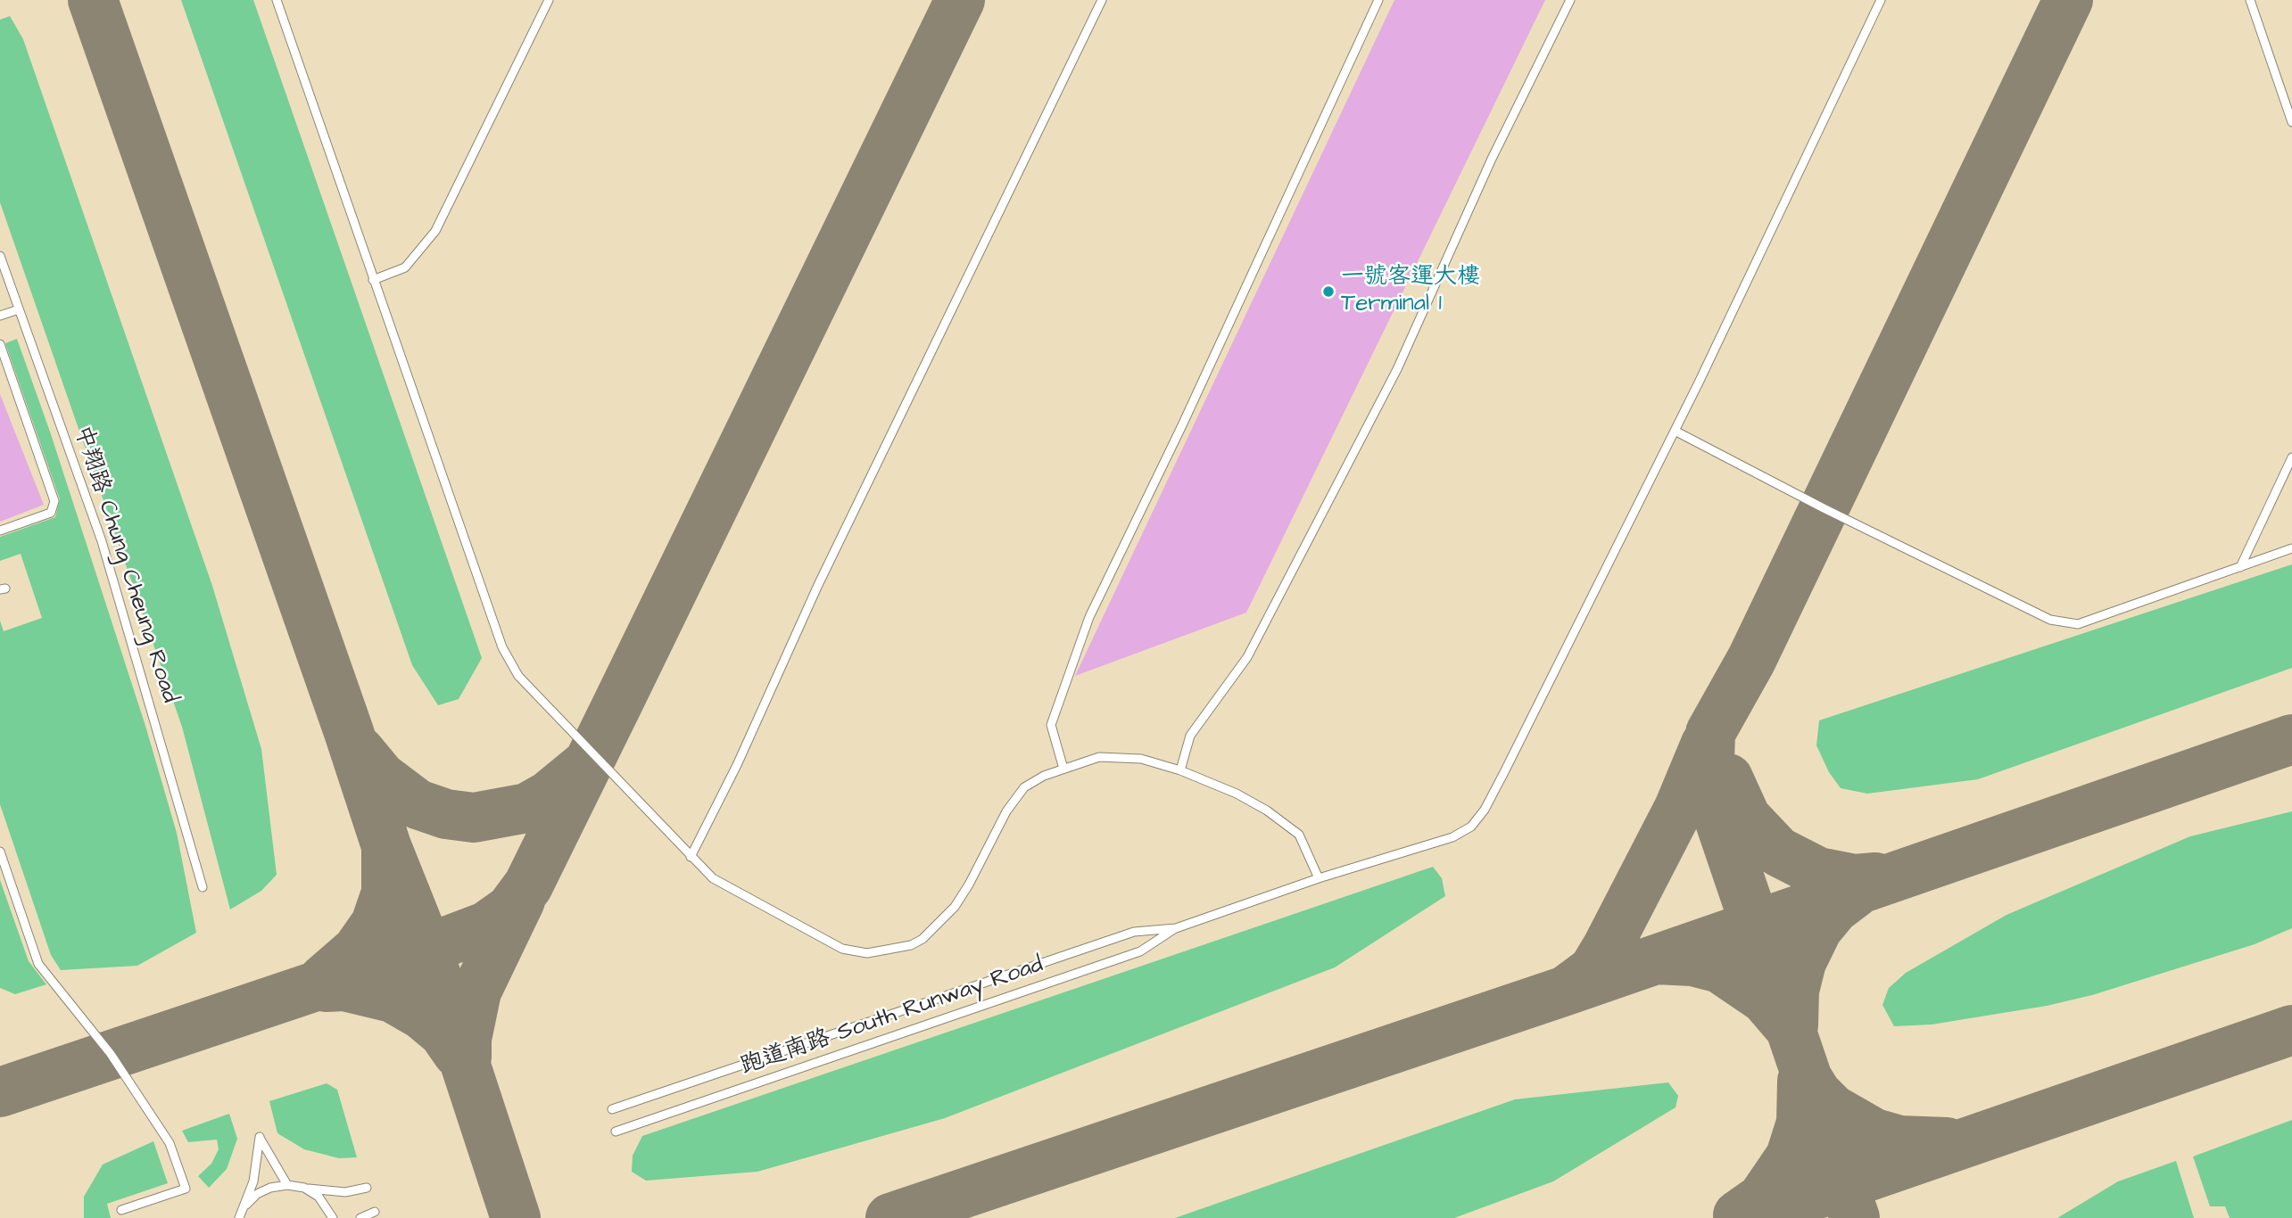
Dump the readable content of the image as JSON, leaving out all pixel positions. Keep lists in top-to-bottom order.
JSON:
{
  "streets": {
    "lane": ["中翔路 Chung Cheung Road", "跑道南路 South Runway Road"]
  },
  "places": ["一號客運大樓 Terminal 1"]
}
